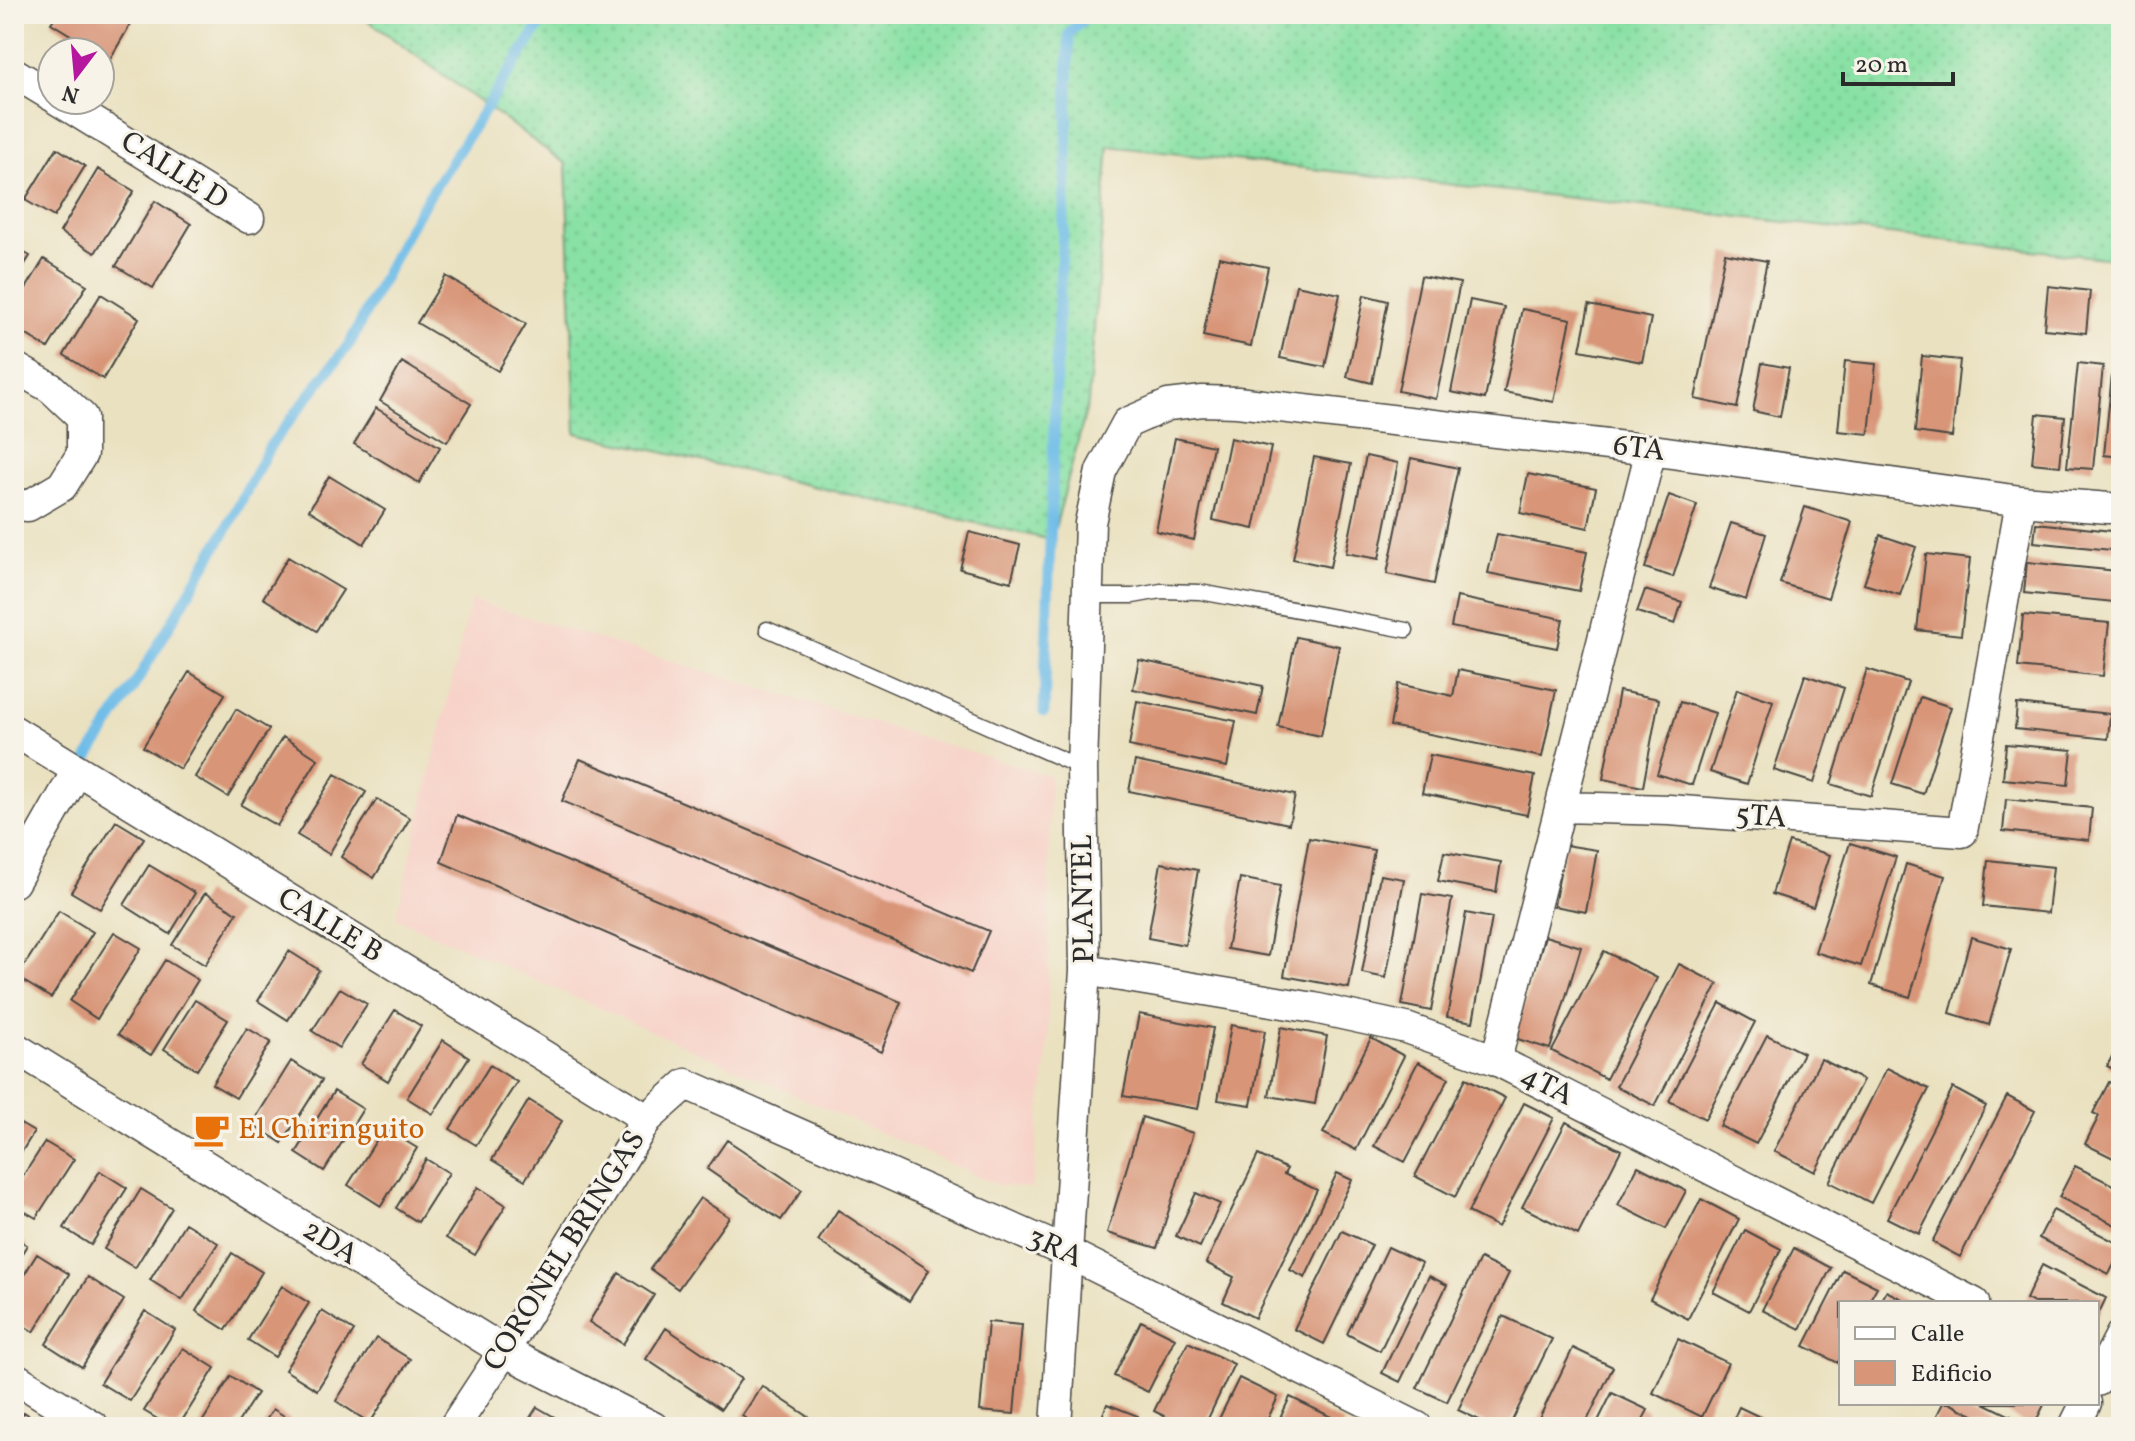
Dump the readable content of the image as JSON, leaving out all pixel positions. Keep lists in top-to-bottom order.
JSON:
{
  "streets": {
    "street": [
      "CALLE D",
      "6TA",
      "5TA",
      "PLANTEL",
      "CALLE B",
      "4TA",
      "2DA",
      "3RA",
      "CORONEL BRINGAS"
    ]
  },
  "crossings": [
    ["6TA", "5TA"],
    ["6TA", "PLANTEL"],
    ["PLANTEL", "4TA"],
    ["PLANTEL", "3RA"],
    ["CALLE B", "CORONEL BRINGAS"],
    ["2DA", "CORONEL BRINGAS"],
    ["3RA", "CORONEL BRINGAS"]
  ],
  "places": {
    "cafe": ["El Chiringuito"]
  },
  "legend": ["Calle", "Edificio"],
  "scale_bar": "20 m",
  "north": "bottom"
}
